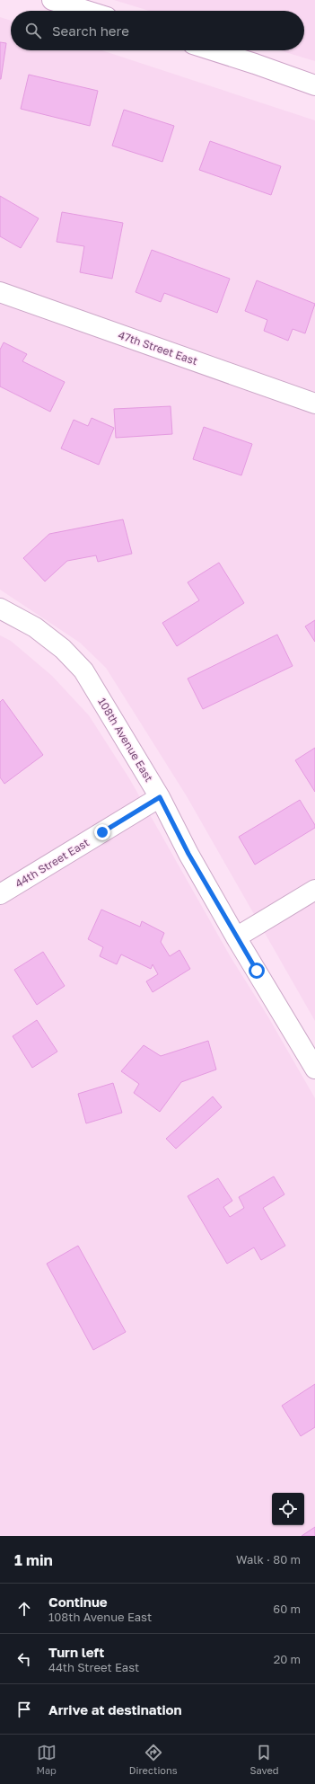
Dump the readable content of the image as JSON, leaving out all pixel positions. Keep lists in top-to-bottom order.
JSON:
{
  "streets": {
    "street": ["47th Street East", "108th Avenue East", "44th Street East"]
  },
  "crossings": [
    ["108th Avenue East", "44th Street East"]
  ],
  "page": {
    "search": "Search here",
    "heading": ["1 min", "Walk · 80 m"],
    "list": [
      ["Continue", "108th Avenue East", "60 m"],
      ["Turn left", "44th Street East", "20 m"],
      "Arrive at destination"
    ],
    "nav": ["Map", "Directions", "Saved"]
  }
}
